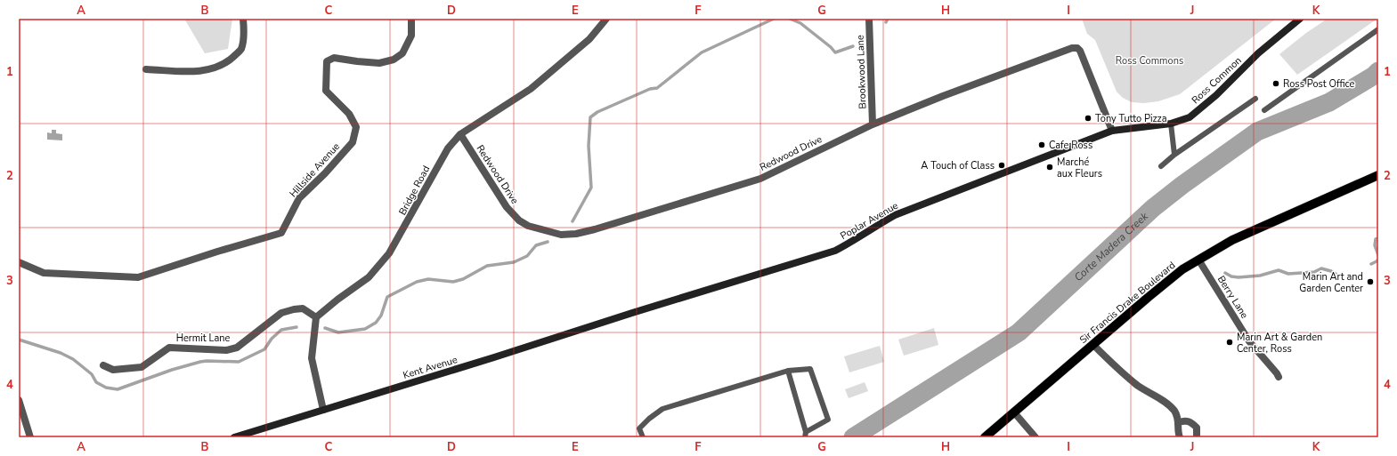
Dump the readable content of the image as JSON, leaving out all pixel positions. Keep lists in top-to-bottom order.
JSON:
{
  "streets": {
    "main road": ["Sir Francis Drake Boulevard"],
    "street": [
      "Brookwood Lane",
      "Ross Common",
      "Redwood Drive",
      "Hillside Avenue",
      "Bridge Road",
      "Poplar Avenue",
      "Berry Lane",
      "Hermit Lane",
      "Kent Avenue"
    ]
  },
  "crossings": [
    ["Brookwood Lane", "Redwood Drive"],
    ["Ross Common", "Redwood Drive"],
    ["Ross Common", "Poplar Avenue"],
    ["Redwood Drive", "Bridge Road"],
    ["Redwood Drive", "Poplar Avenue"],
    ["Bridge Road", "Hermit Lane"],
    ["Poplar Avenue", "Kent Avenue"],
    ["Berry Lane", "Sir Francis Drake Boulevard"]
  ],
  "water": ["Corte Madera Creek"],
  "parks": ["Ross Commons"],
  "places": [
    "Ross Post Office",
    "Tony Tutto Pizza",
    "Cafe Ross",
    "A Touch of Class",
    "Marché aux Fleurs",
    "Marin Art and Garden Center",
    "Marin Art & Garden Center, Ross"
  ],
  "grid": {
    "columns": [
      "A",
      "B",
      "C",
      "D",
      "E",
      "F",
      "G",
      "H",
      "I",
      "J",
      "K"
    ],
    "rows": [
      "1",
      "2",
      "3",
      "4"
    ]
  }
}
